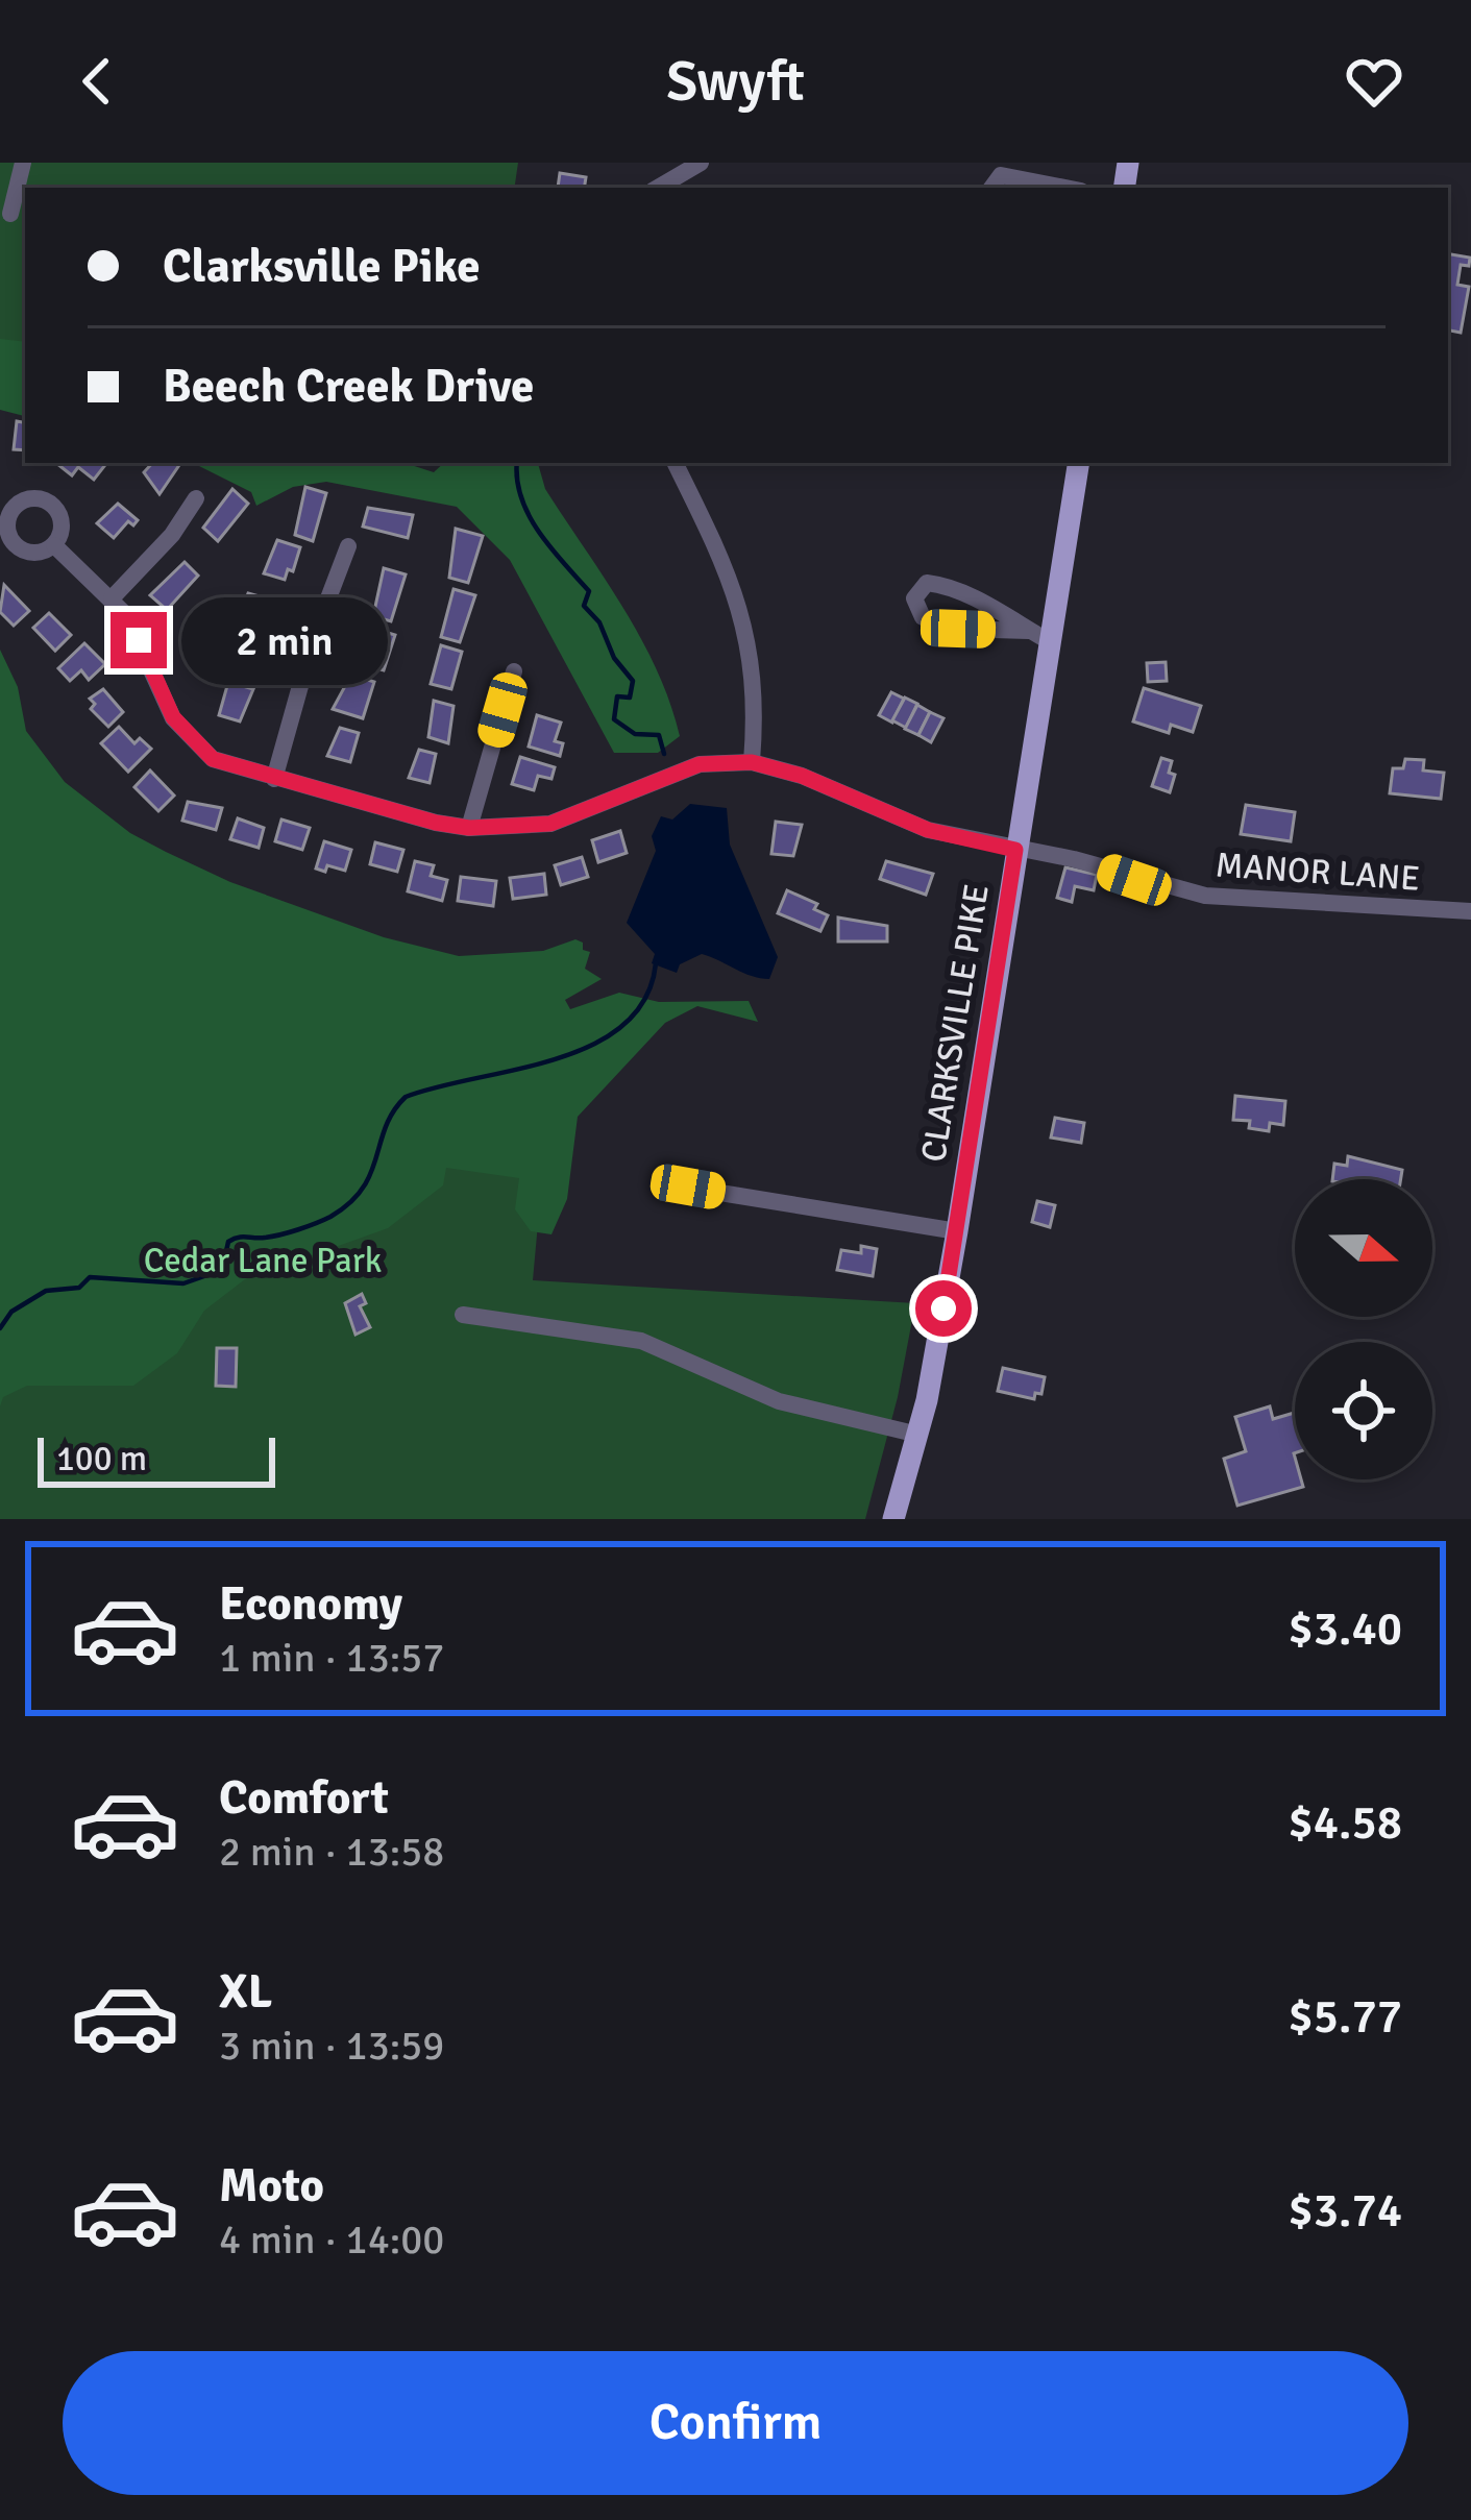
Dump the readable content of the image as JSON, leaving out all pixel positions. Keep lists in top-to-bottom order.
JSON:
{
  "streets": {
    "main road": ["CLARKSVILLE PIKE"],
    "street": ["MANOR LANE"]
  },
  "crossings": [
    ["MANOR LANE", "CLARKSVILLE PIKE"]
  ],
  "parks": ["Cedar Lane Park"],
  "scale_bar": "100 m",
  "north": "right",
  "page": {
    "header": "Swyft",
    "banner": ["Clarksville Pike", "Beech Creek Drive"],
    "bubble": "2 min",
    "scale": "100 m",
    "list": [
      {
        "name": "Economy",
        "note": "1 min · 13:57",
        "value": "$3.40"
      },
      {
        "name": "Comfort",
        "note": "2 min · 13:58",
        "value": "$4.58"
      },
      {
        "name": "XL",
        "note": "3 min · 13:59",
        "value": "$5.77"
      },
      {
        "name": "Moto",
        "note": "4 min · 14:00",
        "value": "$3.74"
      }
    ],
    "buttons": "Confirm"
  }
}
